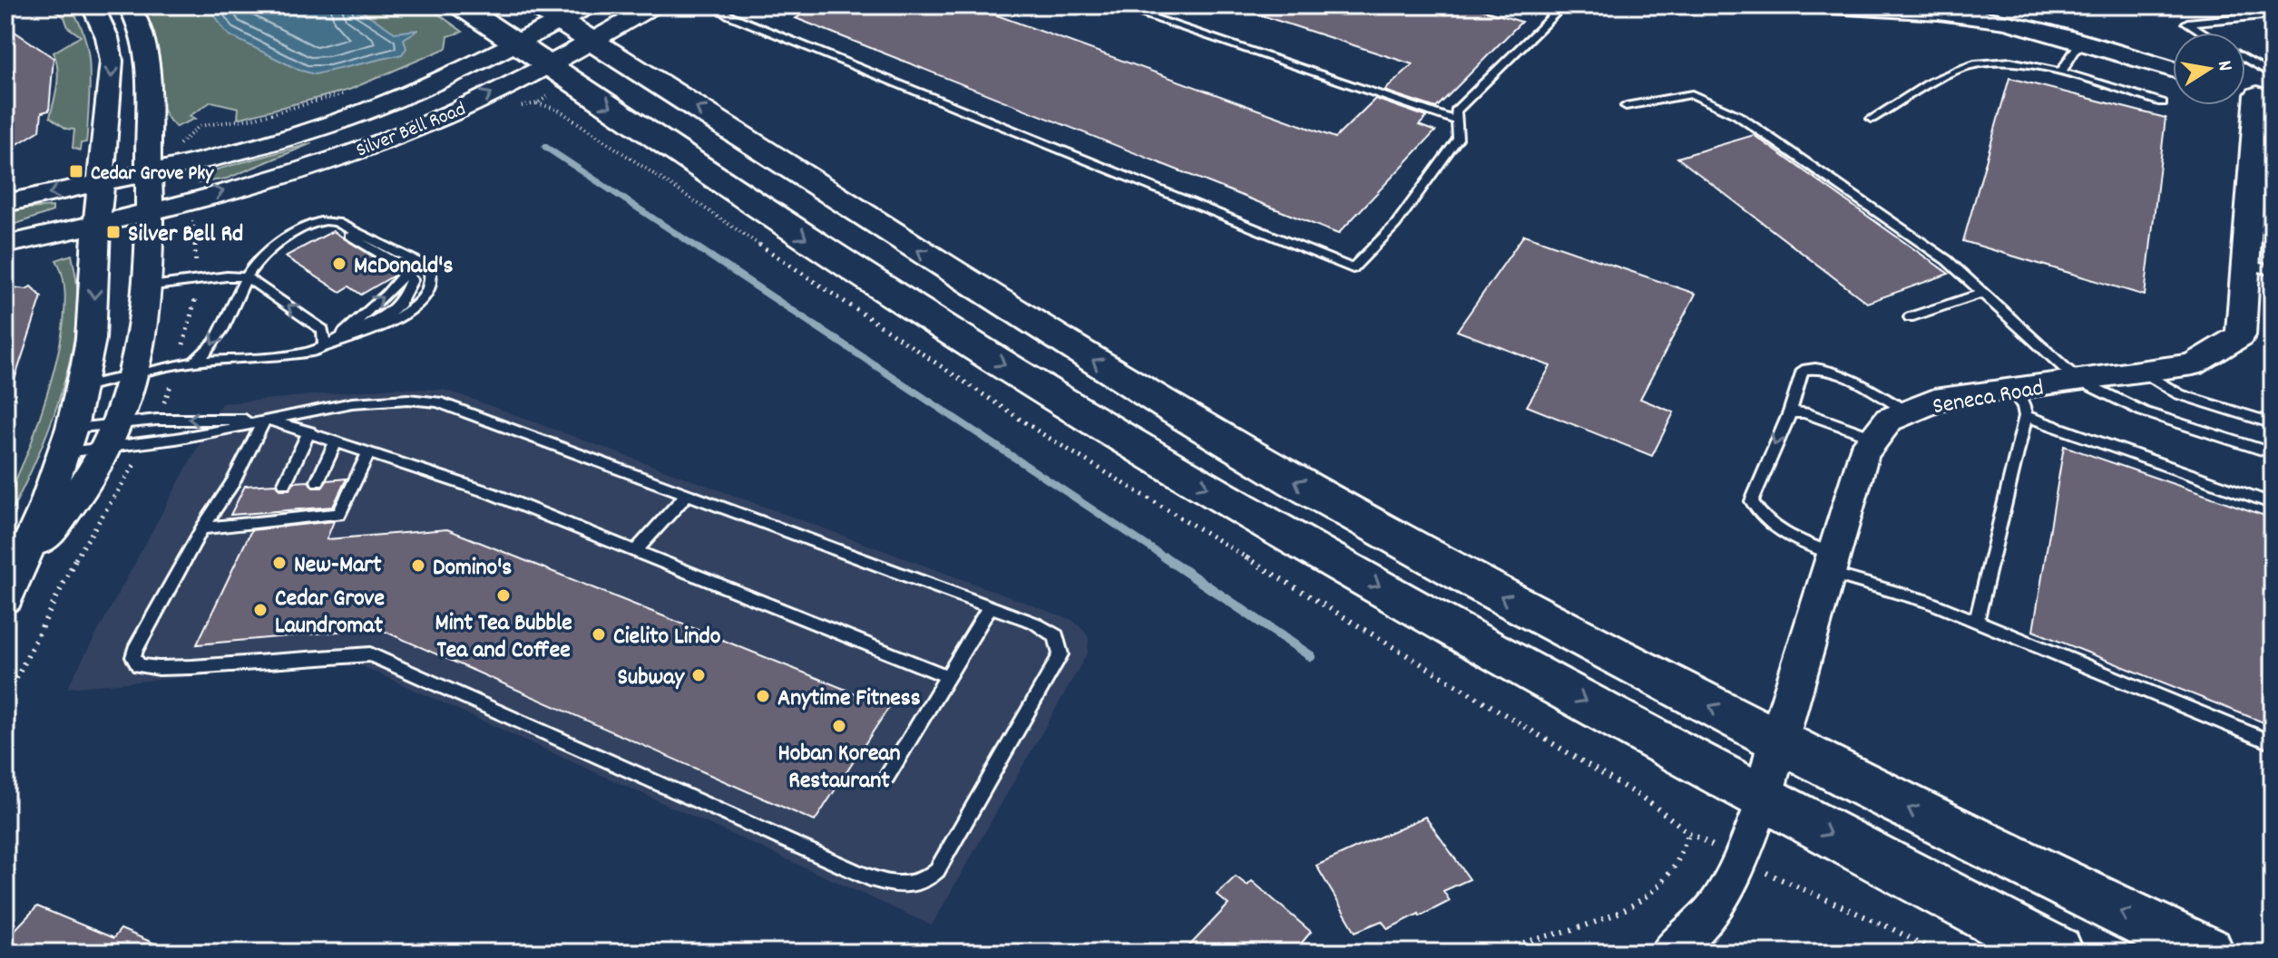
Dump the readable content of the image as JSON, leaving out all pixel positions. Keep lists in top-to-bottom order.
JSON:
{
  "streets": {
    "street": ["Silver Bell Road", "Seneca Road"]
  },
  "places": {
    "transit": ["Cedar Grove Pky", "Silver Bell Rd"],
    "other": [
      "McDonald's",
      "New-Mart",
      "Domino's",
      "Mint Tea Bubble Tea and Coffee",
      "Cedar Grove Laundromat",
      "Cielito Lindo",
      "Subway",
      "Anytime Fitness",
      "Hoban Korean Restaurant"
    ]
  },
  "north": "right"
}
